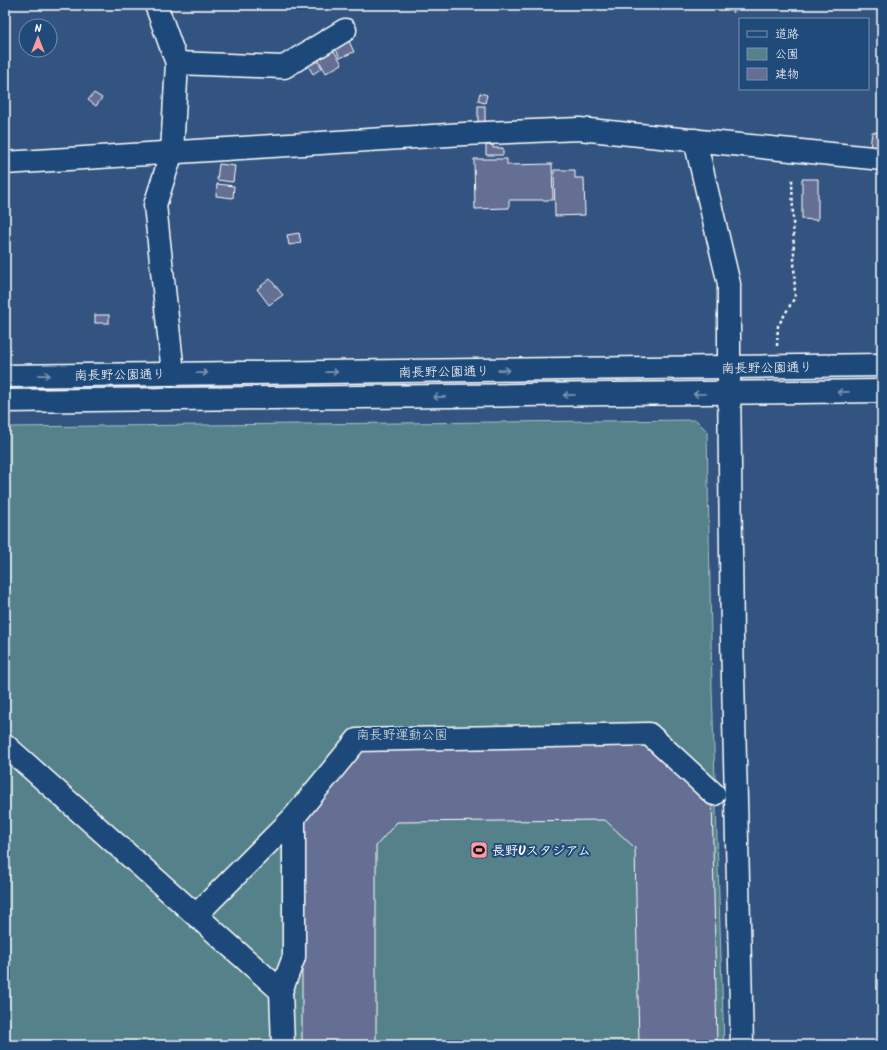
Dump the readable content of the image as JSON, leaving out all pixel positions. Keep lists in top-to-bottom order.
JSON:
{
  "streets": {
    "street": ["南長野公園通り"]
  },
  "parks": ["南長野運動公園"],
  "places": {
    "sports": ["長野Uスタジアム"]
  },
  "legend": ["道路", "公園", "建物"],
  "north": "top"
}
